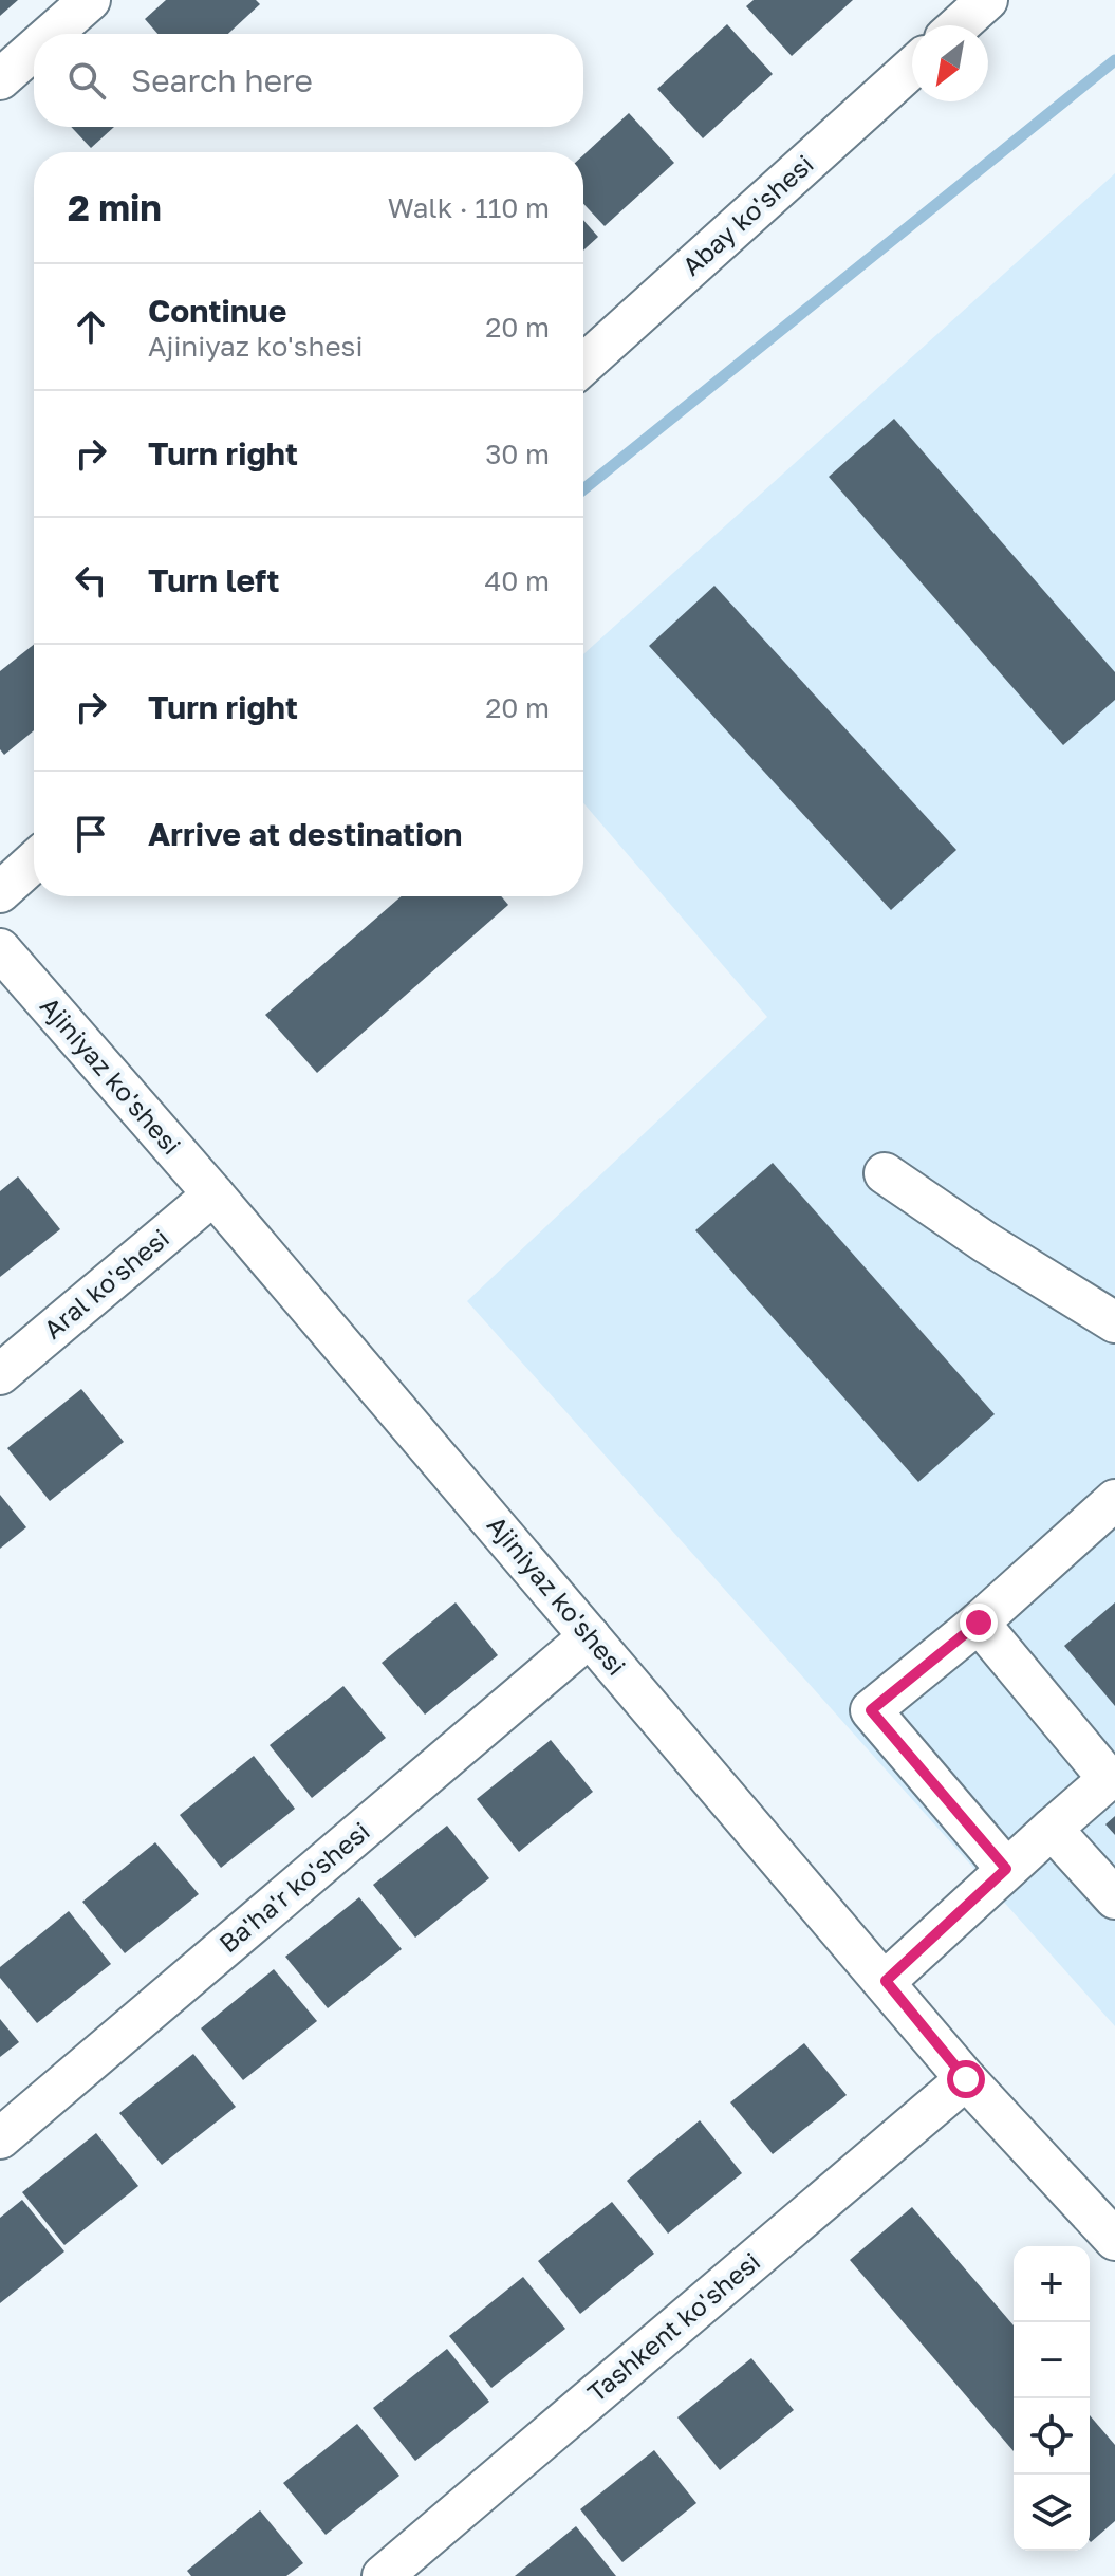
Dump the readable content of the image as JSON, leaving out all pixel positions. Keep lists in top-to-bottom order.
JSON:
{
  "streets": {
    "street": [
      "Abay ko'shesi",
      "Ajiniyaz ko'shesi",
      "Aral ko'shesi",
      "Ba'ha'r ko'shesi",
      "Tashkent ko'shesi"
    ]
  },
  "crossings": [
    ["Ajiniyaz ko'shesi", "Aral ko'shesi"],
    ["Ajiniyaz ko'shesi", "Ba'ha'r ko'shesi"],
    ["Ajiniyaz ko'shesi", "Tashkent ko'shesi"]
  ],
  "north": "bottom left",
  "page": {
    "search": "Search here",
    "heading": ["2 min", "Walk · 110 m"],
    "list": [
      ["Continue", "Ajiniyaz ko'shesi", "20 m"],
      ["Turn right", "30 m"],
      ["Turn left", "40 m"],
      ["Turn right", "20 m"],
      "Arrive at destination"
    ],
    "map_buttons": ["+", "−"]
  }
}
